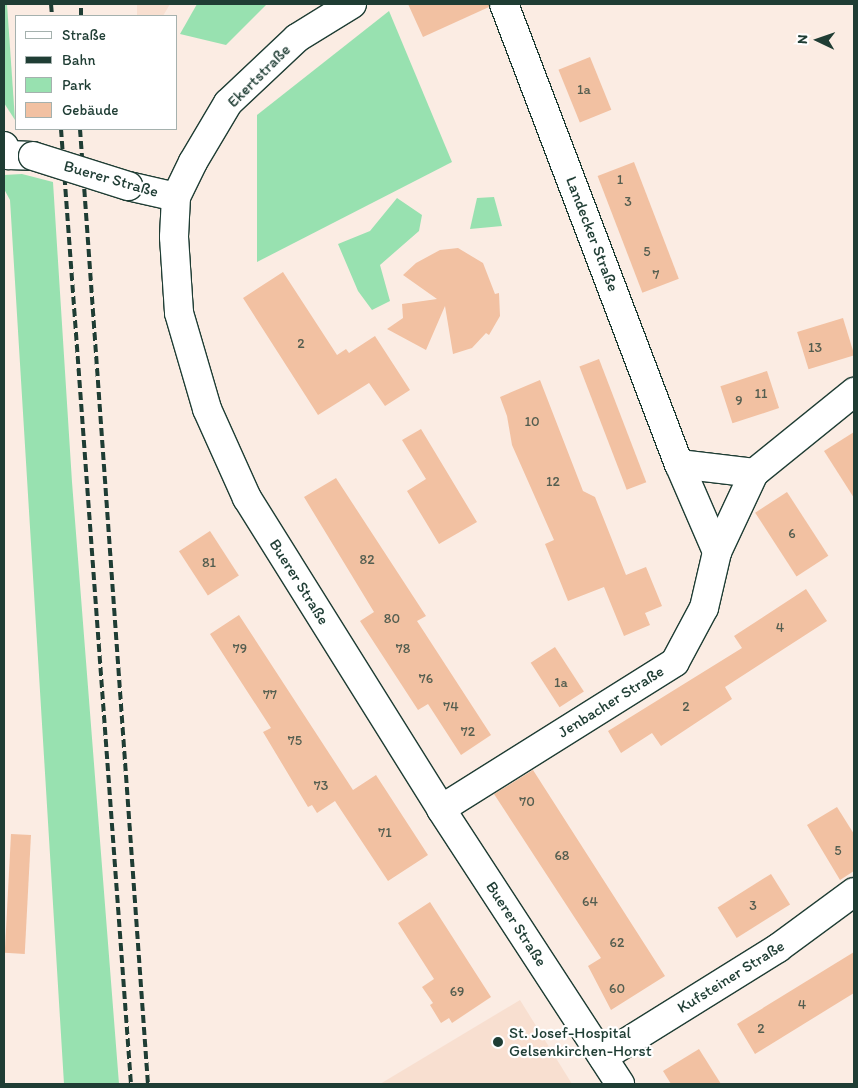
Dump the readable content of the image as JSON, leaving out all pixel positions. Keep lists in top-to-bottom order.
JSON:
{
  "streets": {
    "street": [
      "Ekertstraße",
      "Buerer Straße",
      "Landecker Straße",
      "Jenbacher Straße",
      "Kufsteiner Straße"
    ]
  },
  "crossings": [
    ["Ekertstraße", "Buerer Straße"],
    ["Buerer Straße", "Jenbacher Straße"],
    ["Buerer Straße", "Kufsteiner Straße"],
    ["Landecker Straße", "Jenbacher Straße"]
  ],
  "places": ["St. Josef-Hospital Gelsenkirchen-Horst"],
  "house_numbers": [
    "1a",
    "1",
    "3",
    "5",
    "7",
    "2",
    "13",
    "11",
    "9",
    "10",
    "12",
    "6",
    "82",
    "81",
    "80",
    "4",
    "79",
    "78",
    "76",
    "1a",
    "77",
    "74",
    "2",
    "72",
    "75",
    "73",
    "70",
    "71",
    "5",
    "68",
    "64",
    "3",
    "62",
    "60",
    "69",
    "4",
    "2"
  ],
  "legend": [
    "Straße",
    "Bahn",
    "Park",
    "Gebäude"
  ],
  "north": "left"
}
